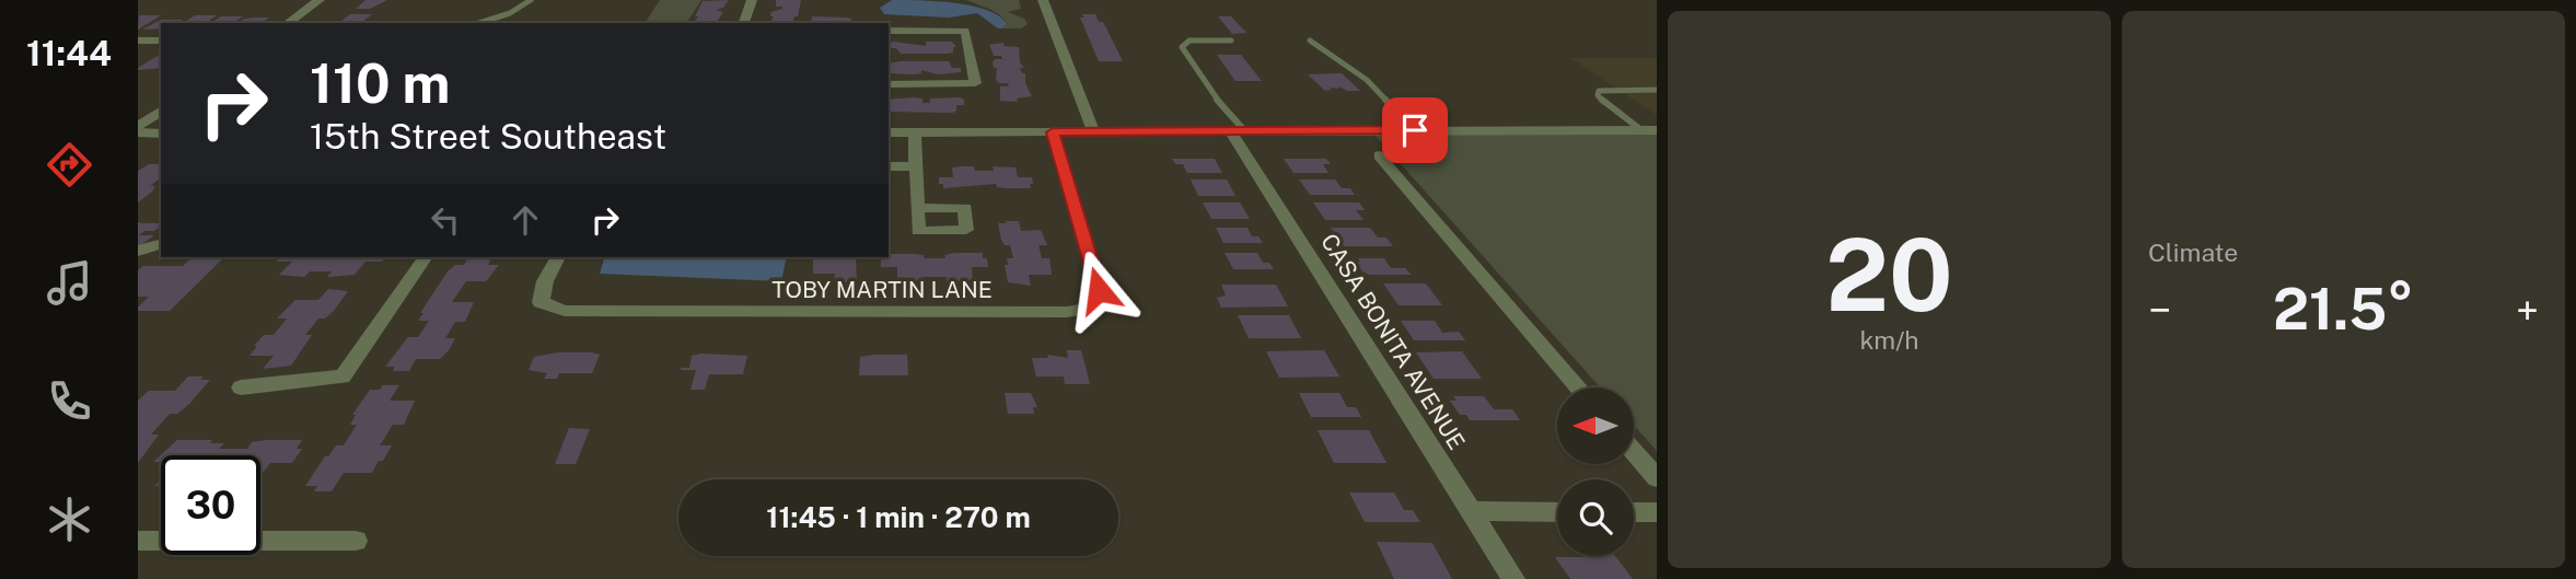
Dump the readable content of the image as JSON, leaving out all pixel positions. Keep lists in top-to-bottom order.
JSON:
{
  "streets": {
    "street": ["TOBY MARTIN LANE", "CASA BONITA AVENUE"]
  },
  "north": "left",
  "page": {
    "tabs": "11:44",
    "tile": [
      ["20", "km/h"],
      "Climate"
    ],
    "turn": ["110 m", "15th Street Southeast"],
    "heat": ["−", "21.5°", "+"],
    "limit": "30",
    "trip": "11:45 · 1 min · 270 m"
  }
}
